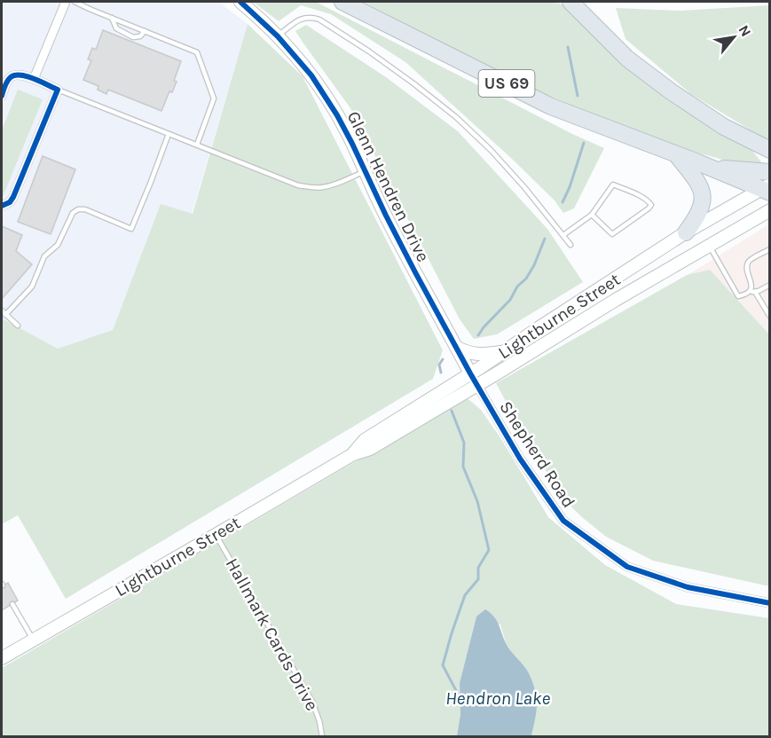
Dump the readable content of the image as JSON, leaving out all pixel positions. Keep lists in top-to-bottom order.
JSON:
{
  "streets": {
    "highway": ["US 69"],
    "main road": ["Glenn Hendren Drive", "Lightburne Street"],
    "street": ["Shepherd Road"],
    "lane": ["Hallmark Cards Drive"]
  },
  "crossings": [
    ["US 69", "Lightburne Street"],
    ["Glenn Hendren Drive", "Lightburne Street"],
    ["Glenn Hendren Drive", "Shepherd Road"],
    ["Lightburne Street", "Shepherd Road"],
    ["Lightburne Street", "Hallmark Cards Drive"]
  ],
  "water": ["Hendron Lake"],
  "north": "top right"
}
